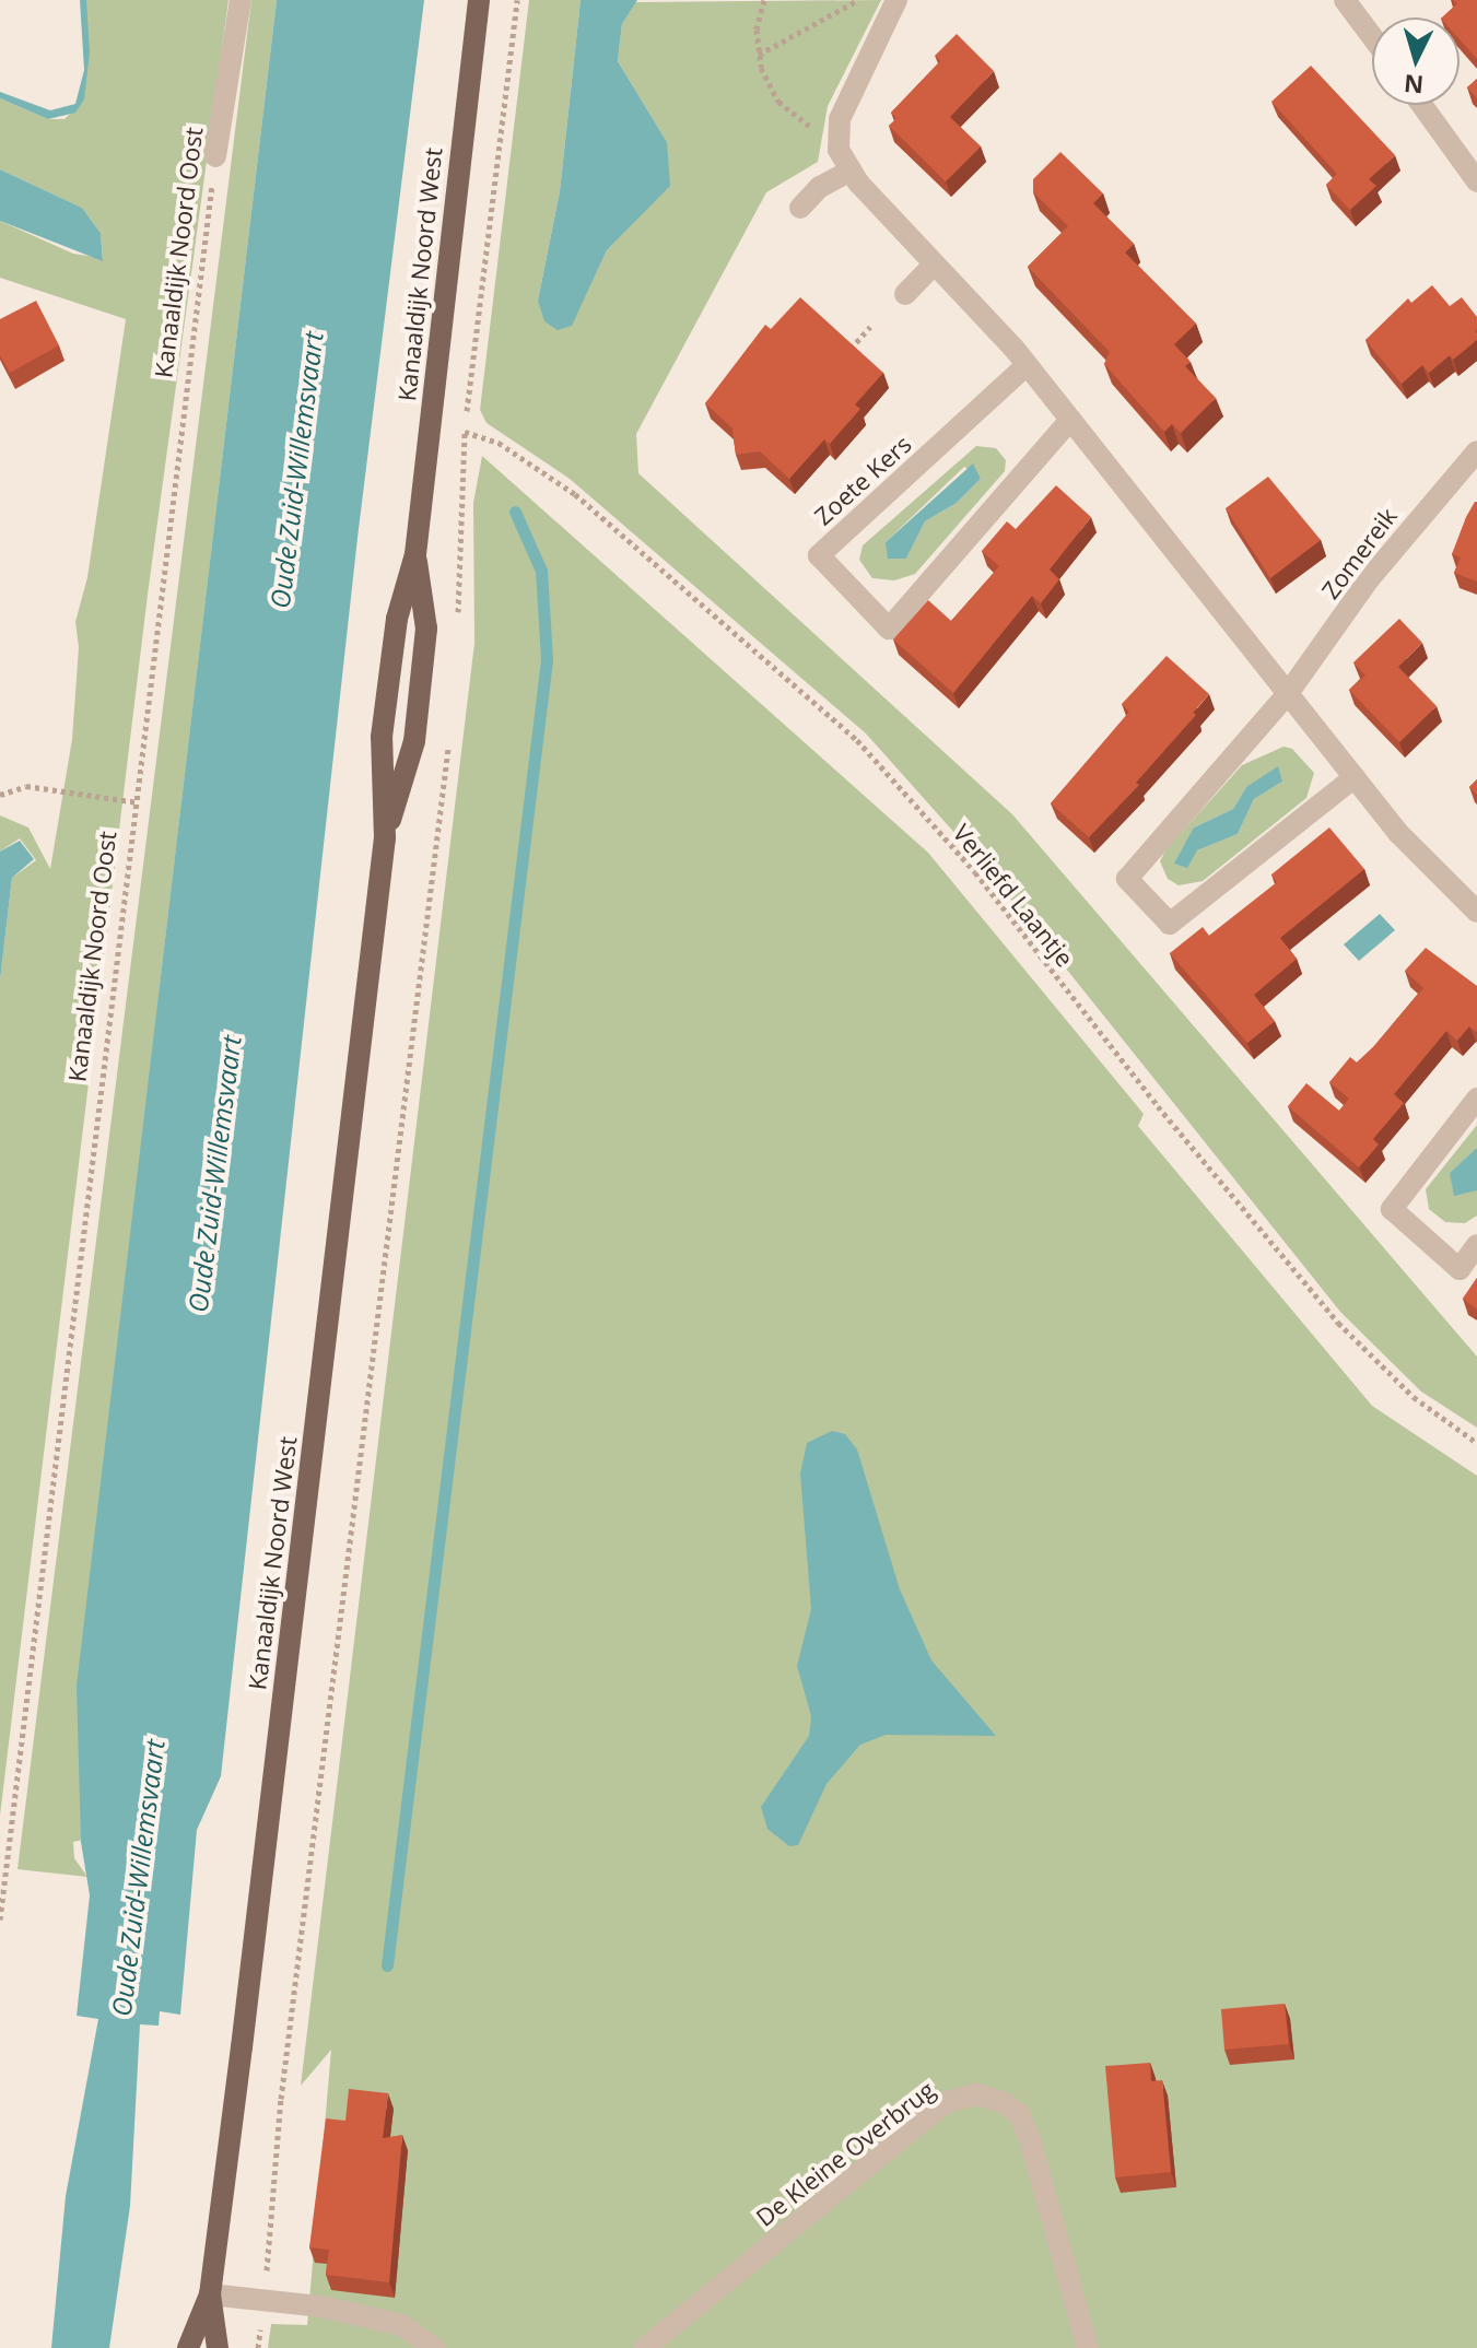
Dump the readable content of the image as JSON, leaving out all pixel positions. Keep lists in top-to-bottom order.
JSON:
{
  "streets": {
    "main road": ["Kanaaldijk Noord West"],
    "street": [
      "Kanaaldijk Noord Oost",
      "Zoete Kers",
      "Zomereik",
      "De Kleine Overbrug"
    ],
    "path": ["Verliefd Laantje"]
  },
  "water": ["Oude Zuid-Willemsvaart"],
  "north": "bottom"
}
